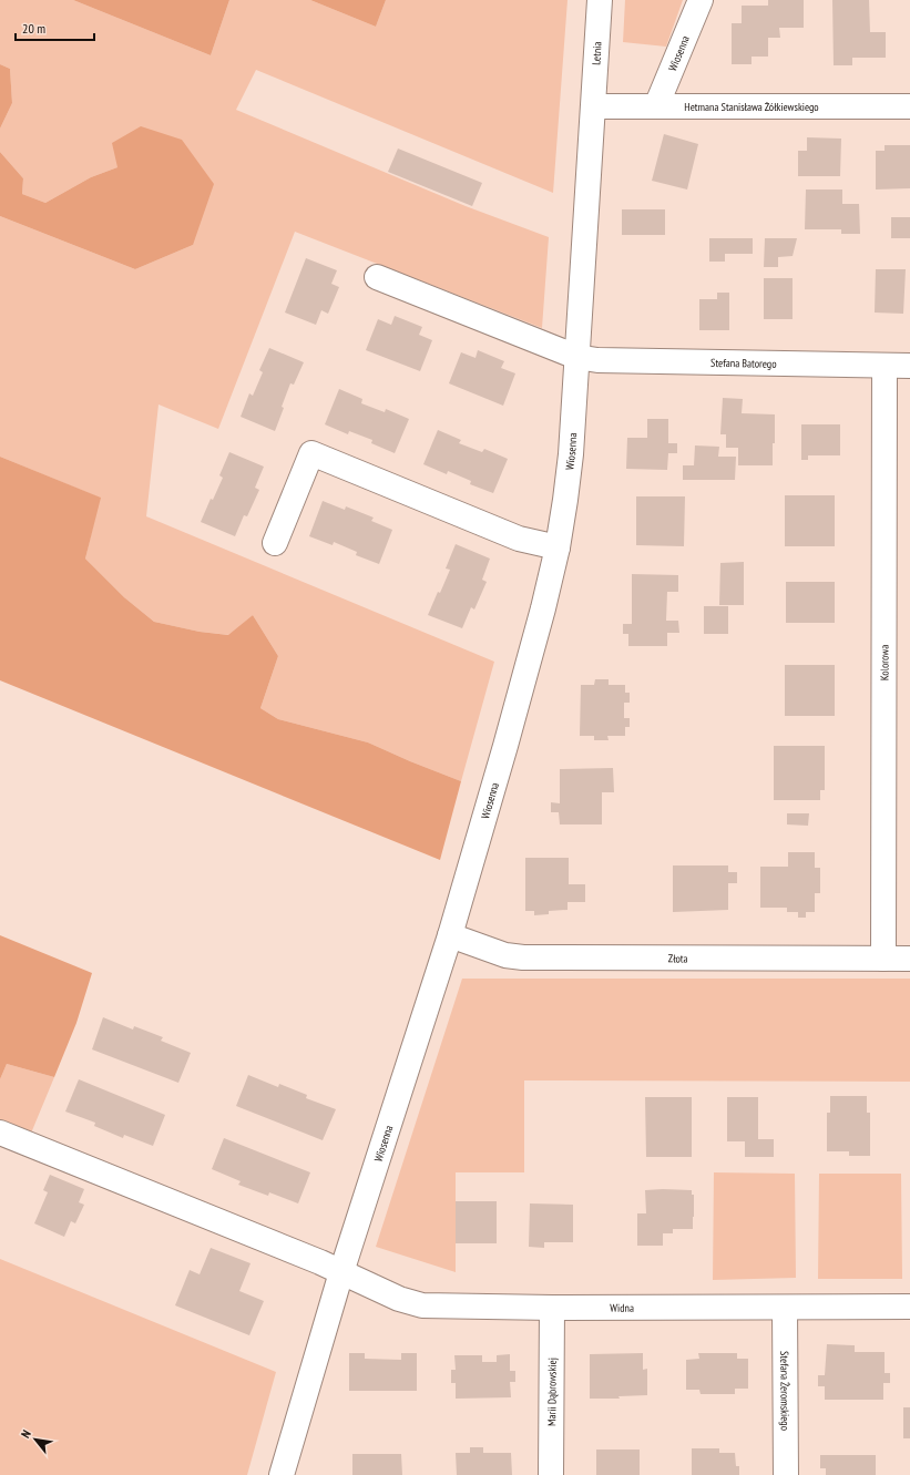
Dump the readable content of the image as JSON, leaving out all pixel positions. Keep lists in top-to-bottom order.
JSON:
{
  "streets": {
    "street": [
      "Letnia",
      "Wiosenna",
      "Hetmana Stanisława Żółkiewskiego",
      "Stefana Batorego",
      "Kolorowa",
      "Złota",
      "Widna",
      "Stefana Żeromskiego",
      "Marii Dąbrowskiej"
    ]
  },
  "crossings": [
    ["Letnia", "Wiosenna"],
    ["Letnia", "Hetmana Stanisława Żółkiewskiego"],
    ["Wiosenna", "Hetmana Stanisława Żółkiewskiego"],
    ["Wiosenna", "Stefana Batorego"],
    ["Wiosenna", "Złota"],
    ["Wiosenna", "Widna"],
    ["Stefana Batorego", "Kolorowa"],
    ["Kolorowa", "Złota"],
    ["Widna", "Stefana Żeromskiego"],
    ["Widna", "Marii Dąbrowskiej"]
  ],
  "scale_bar": "20 m",
  "north": "top left"
}
